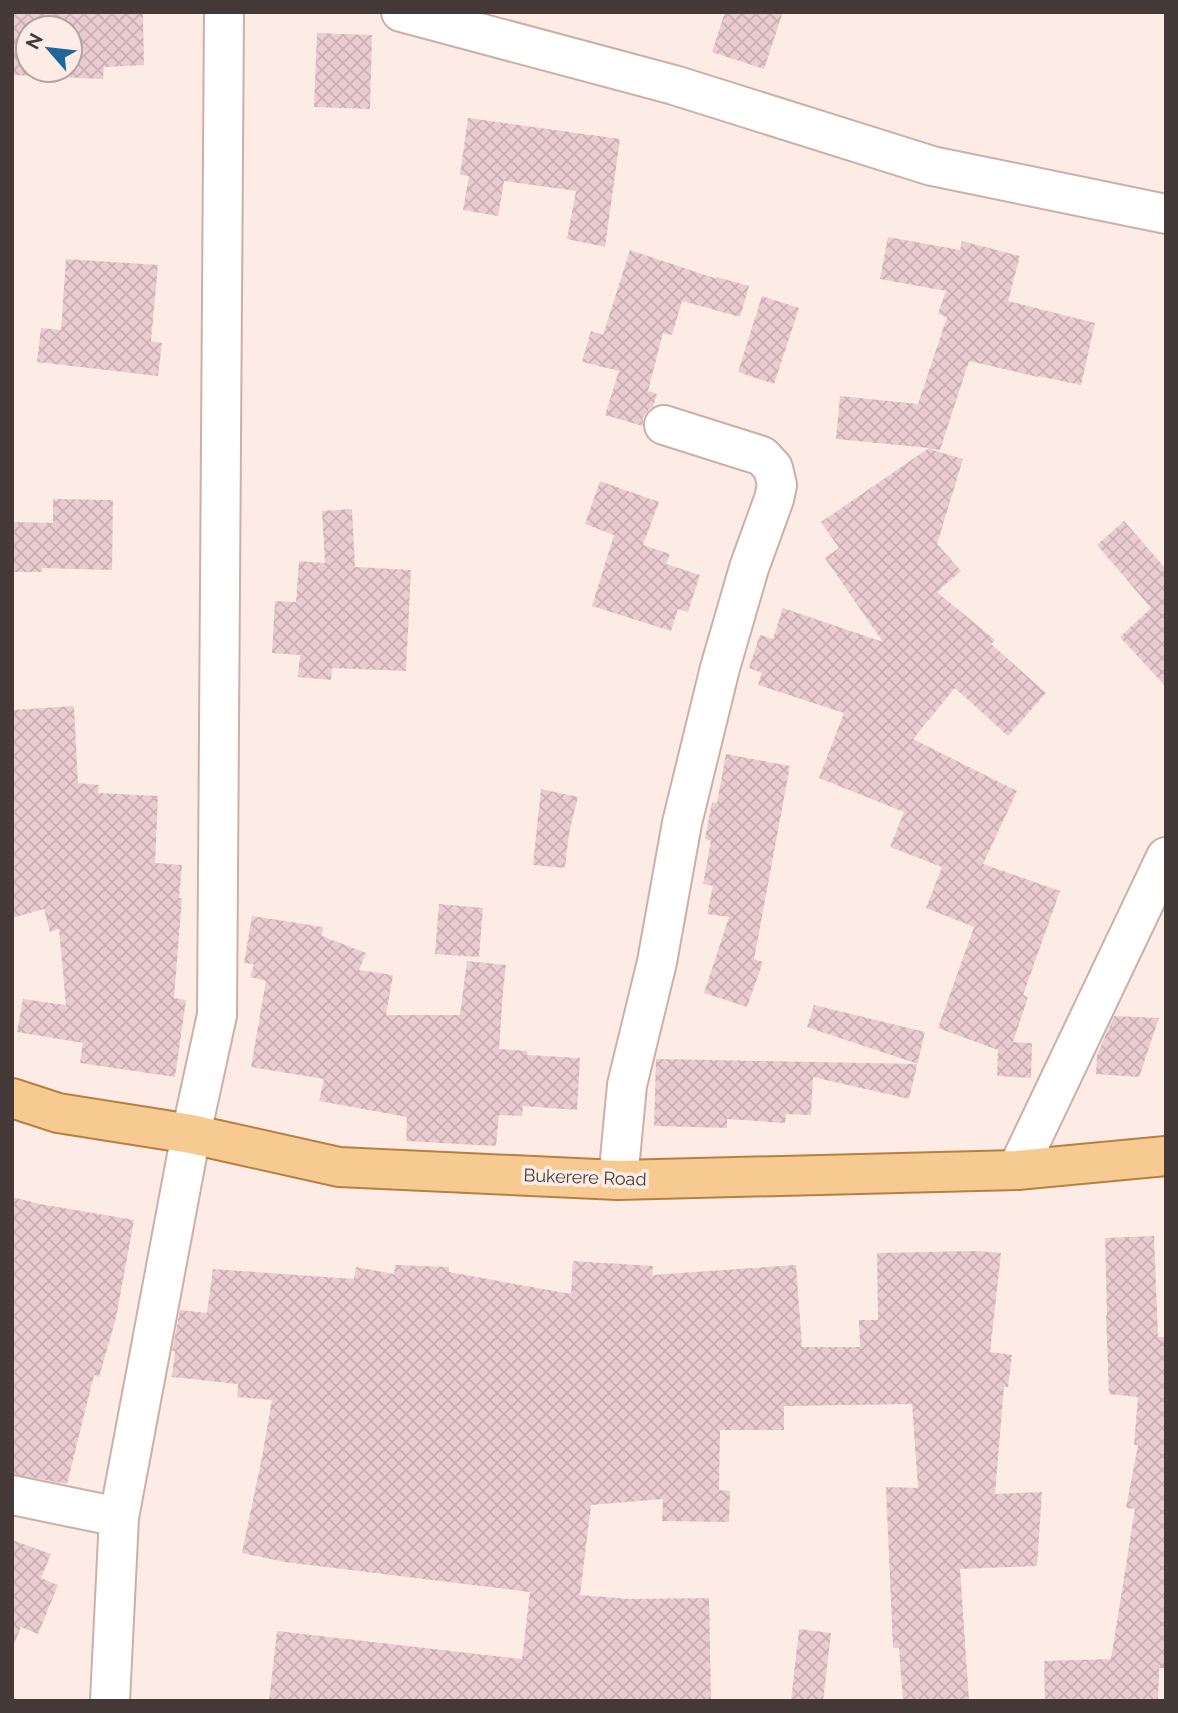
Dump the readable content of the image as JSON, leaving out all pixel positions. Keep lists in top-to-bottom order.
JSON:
{
  "streets": {
    "main road": ["Bukerere Road"]
  },
  "north": "top left"
}
